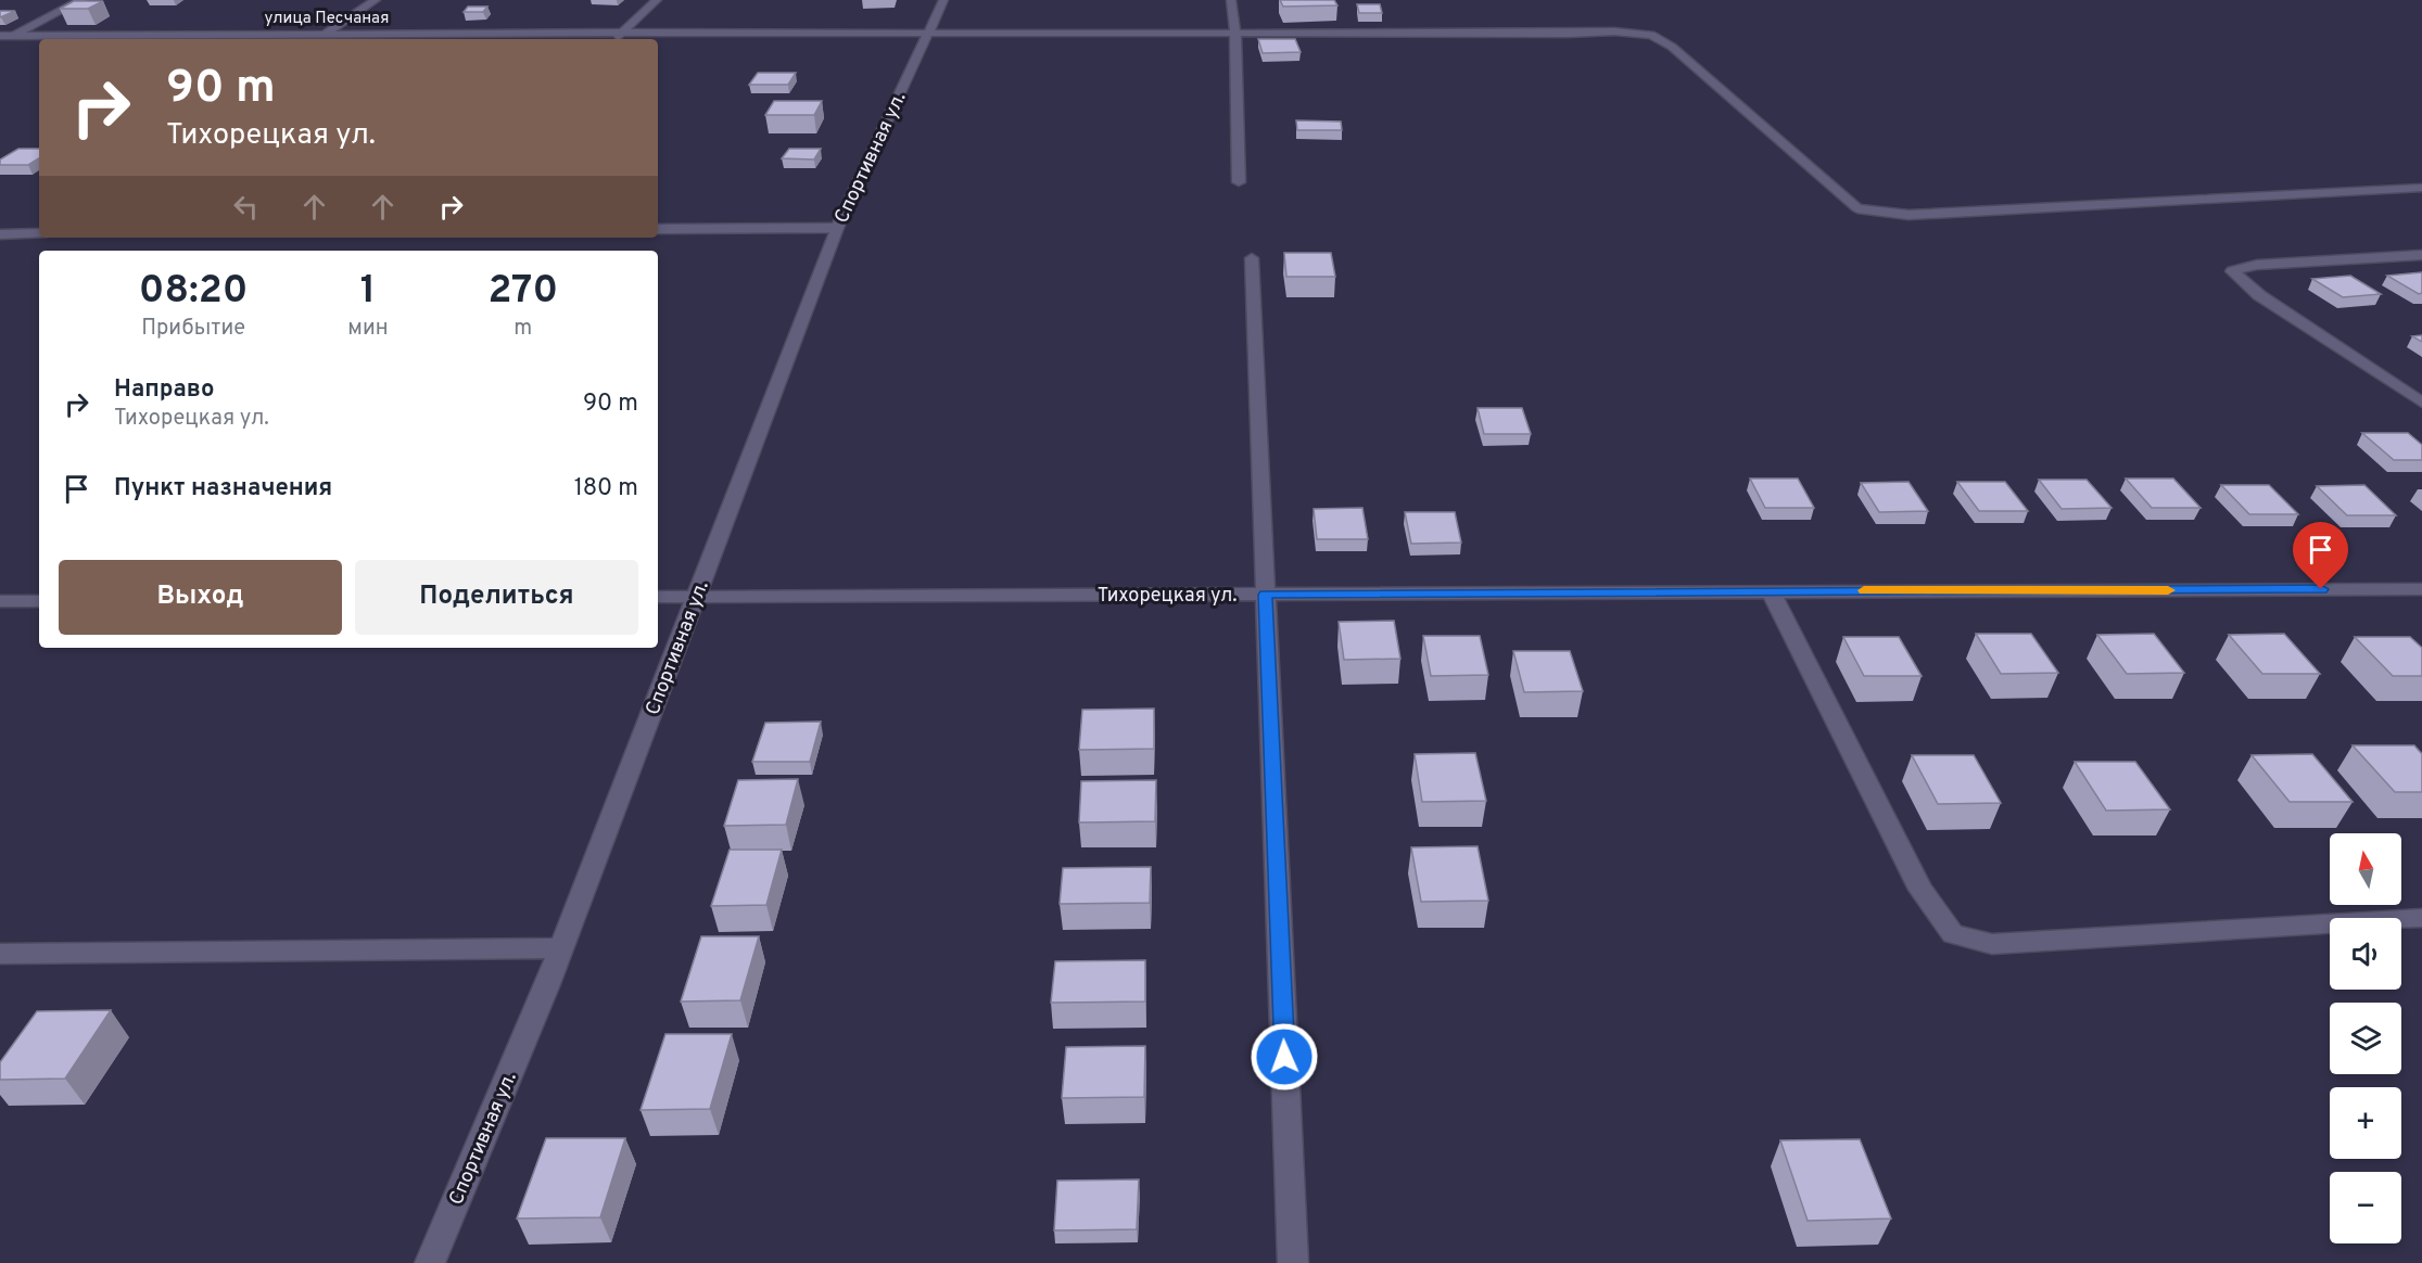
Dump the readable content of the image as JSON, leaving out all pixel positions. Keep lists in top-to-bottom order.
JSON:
{
  "streets": {
    "street": ["улица Песчаная", "Спортивная ул.", "Тихорецкая ул."]
  },
  "crossings": [
    ["улица Песчаная", "Спортивная ул."],
    ["Спортивная ул.", "Тихорецкая ул."]
  ],
  "north": "top",
  "page": {
    "turn": ["90 m", "Тихорецкая ул."],
    "eta": [
      "08:20",
      "Прибытие",
      "1",
      "мин",
      "270",
      "m"
    ],
    "list": [
      {
        "name": "Направо",
        "note": "Тихорецкая ул.",
        "value": "90 m"
      },
      {
        "name": "Пункт назначения",
        "value": "180 m"
      }
    ],
    "buttons": ["Выход", "Поделиться"],
    "map_buttons": ["+", "−"]
  }
}
